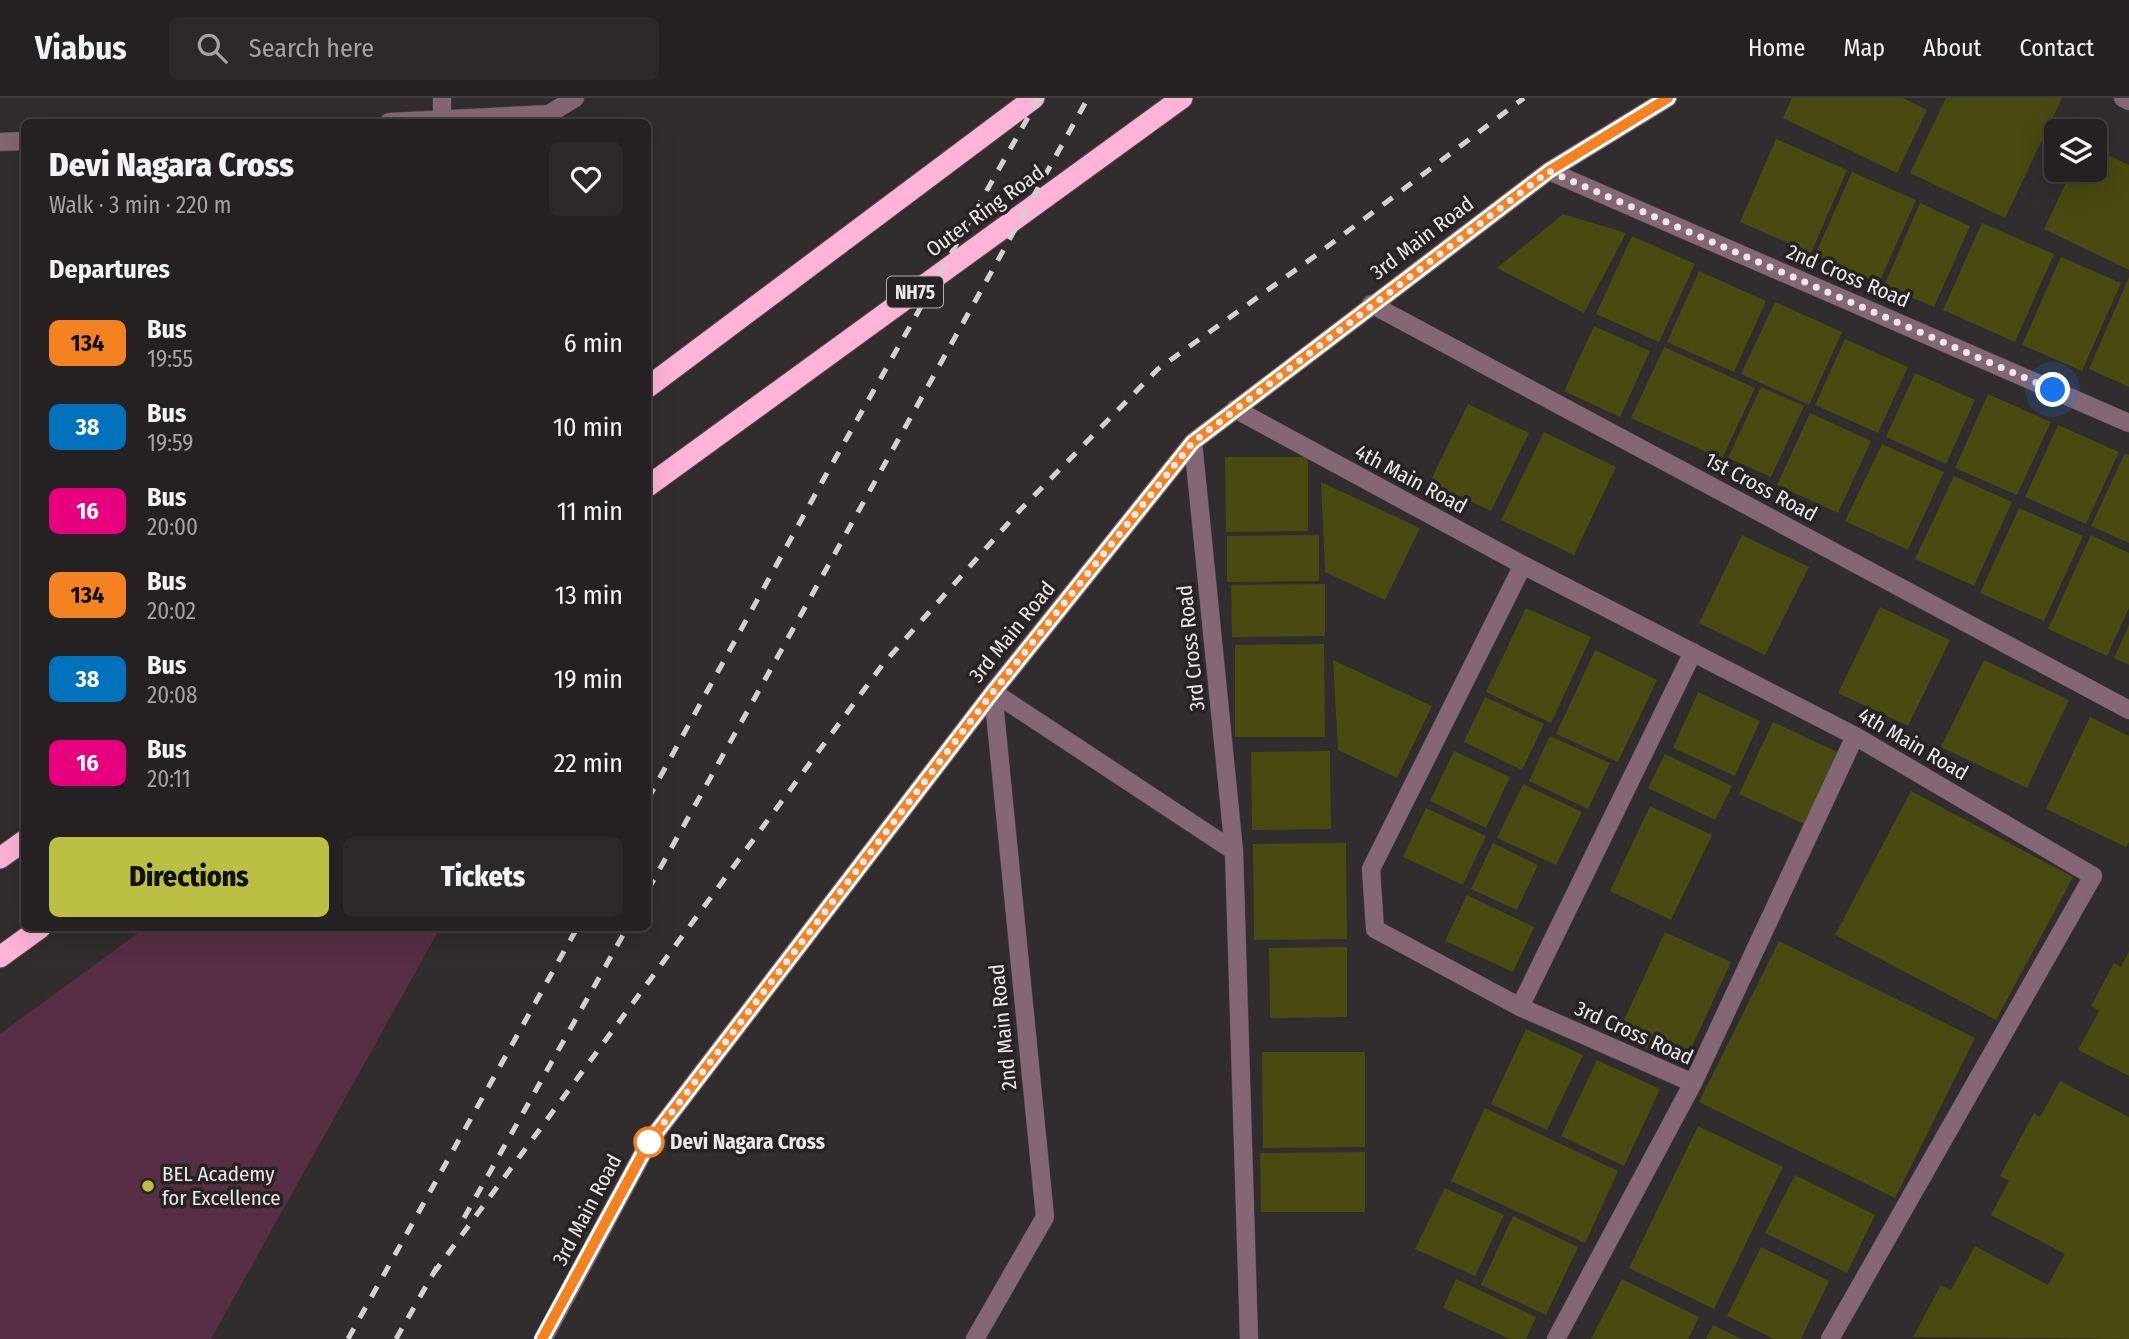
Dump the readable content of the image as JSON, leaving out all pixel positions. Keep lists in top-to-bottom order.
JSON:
{
  "streets": {
    "highway": ["Outer Ring Road", "NH75"],
    "street": [
      "3rd Main Road",
      "2nd Cross Road",
      "4th Main Road",
      "1st Cross Road",
      "3rd Cross Road",
      "2nd Main Road"
    ]
  },
  "crossings": [
    ["3rd Main Road", "2nd Cross Road"],
    ["3rd Main Road", "4th Main Road"],
    ["3rd Main Road", "1st Cross Road"],
    ["3rd Main Road", "3rd Cross Road"],
    ["3rd Main Road", "2nd Main Road"],
    ["4th Main Road", "3rd Cross Road"]
  ],
  "places": ["Devi Nagara Cross", "BEL Academy for Excellence"],
  "lines": ["bus line 134"],
  "page": {
    "header": "Viabus",
    "search": "Search here",
    "nav": [
      "Home",
      "Map",
      "About",
      "Contact"
    ],
    "heading": [
      ["Devi Nagara Cross", "Walk · 3 min · 220 m"],
      "Departures"
    ],
    "list": [
      {
        "mark": "134",
        "name": "Bus",
        "note": "19:55",
        "value": "6 min"
      },
      {
        "mark": "38",
        "name": "Bus",
        "note": "19:59",
        "value": "10 min"
      },
      {
        "mark": "16",
        "name": "Bus",
        "note": "20:00",
        "value": "11 min"
      },
      {
        "mark": "134",
        "name": "Bus",
        "note": "20:02",
        "value": "13 min"
      },
      {
        "mark": "38",
        "name": "Bus",
        "note": "20:08",
        "value": "19 min"
      },
      {
        "mark": "16",
        "name": "Bus",
        "note": "20:11",
        "value": "22 min"
      }
    ],
    "buttons": ["Directions", "Tickets"]
  }
}
